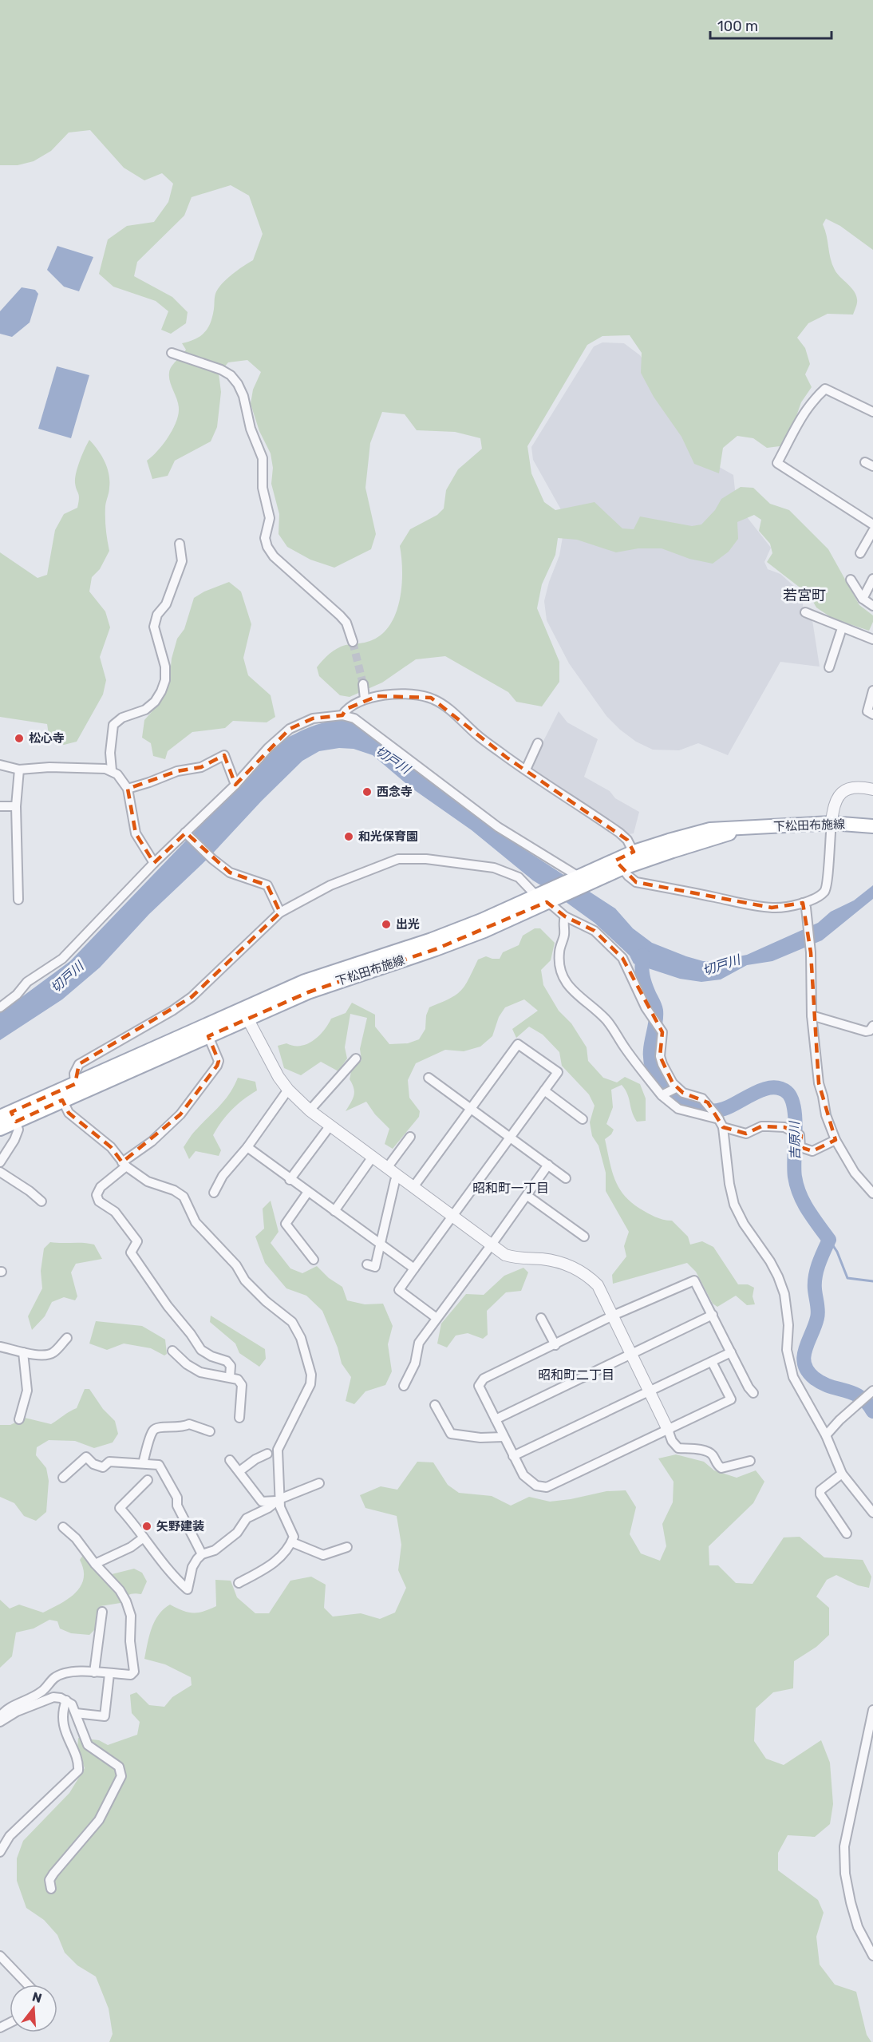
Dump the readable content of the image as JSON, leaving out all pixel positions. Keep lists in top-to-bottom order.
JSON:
{
  "streets": {
    "main road": ["下松田布施線"]
  },
  "districts": ["若宮町", "昭和町一丁目", "昭和町二丁目"],
  "water": ["切戸川", "吉原川"],
  "places": [
    "松心寺",
    "西念寺",
    "和光保育園",
    "出光",
    "矢野建装"
  ],
  "scale_bar": "100 m",
  "north": "top"
}
